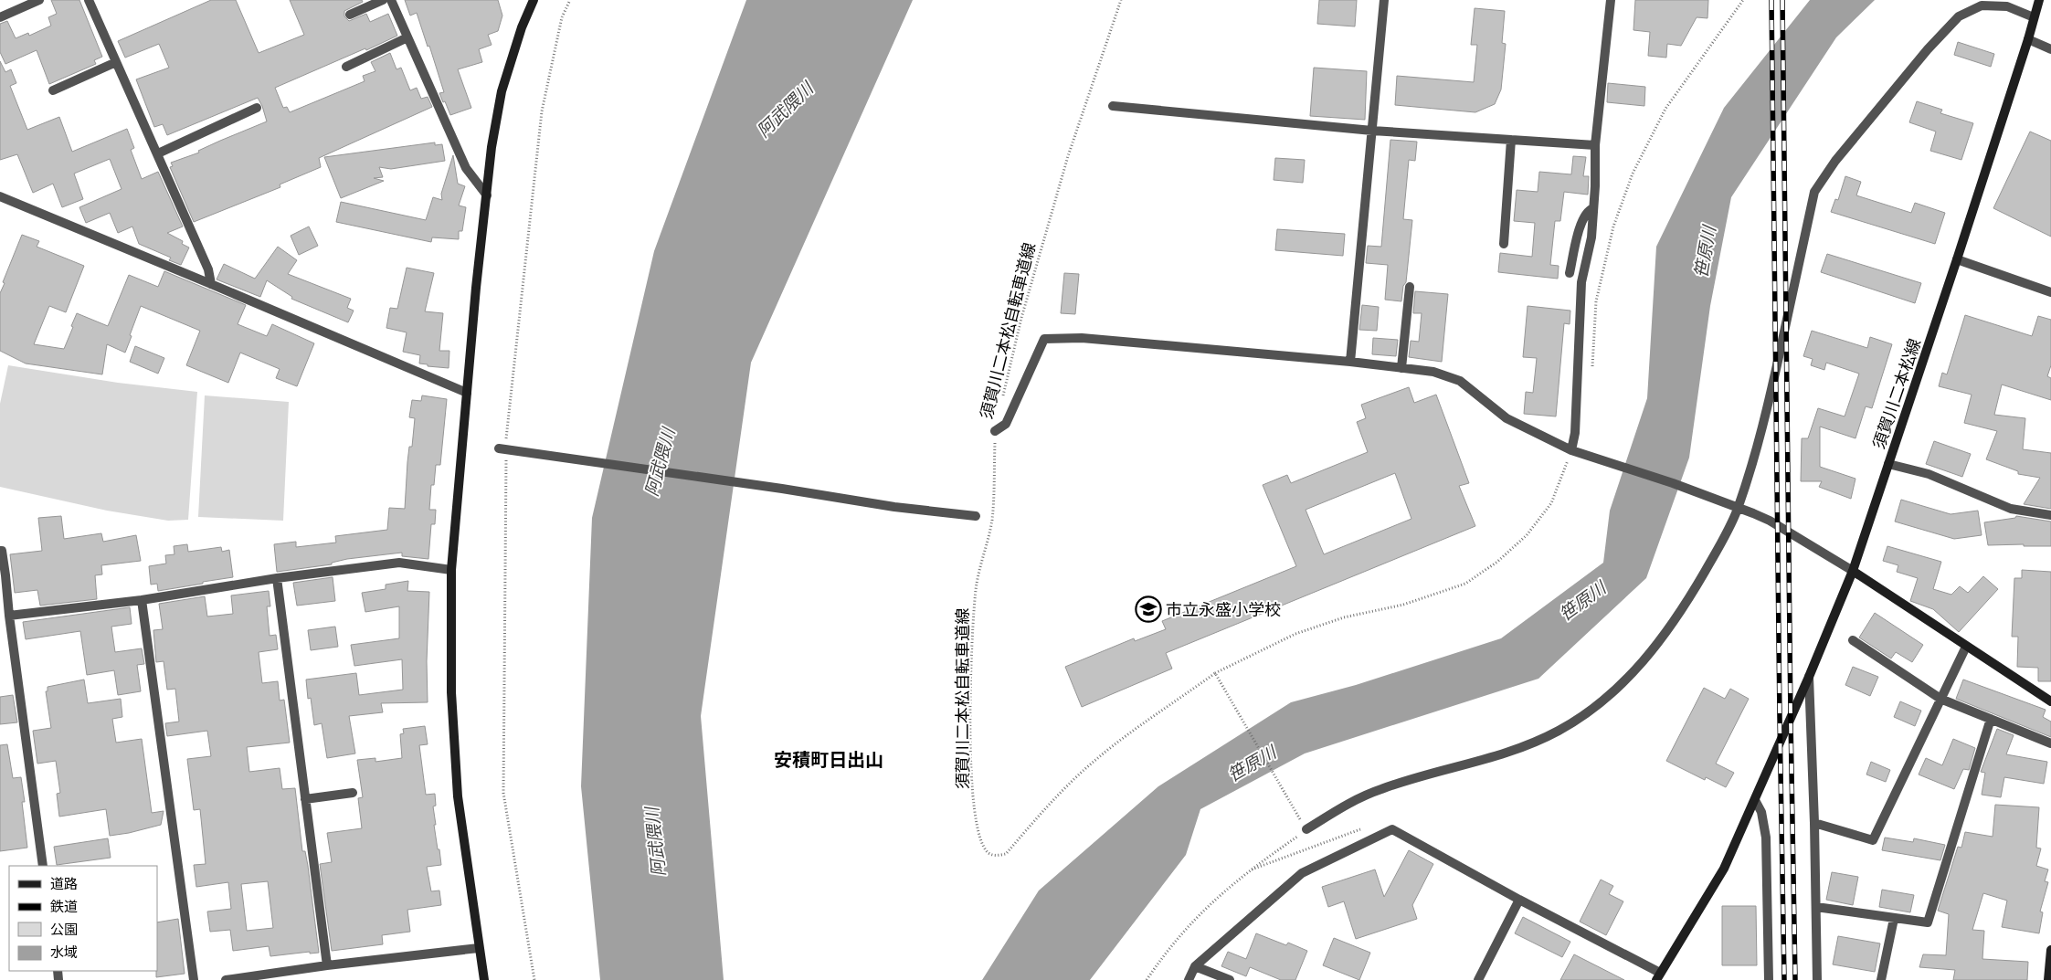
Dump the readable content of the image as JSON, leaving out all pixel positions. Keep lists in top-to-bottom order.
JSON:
{
  "streets": {
    "street": ["須賀川二本松線"],
    "path": ["須賀川二本松自転車道線"]
  },
  "districts": ["安積町日出山"],
  "water": ["阿武隈川", "笹原川"],
  "places": {
    "school or university": ["市立永盛小学校"]
  },
  "legend": [
    "道路",
    "鉄道",
    "公園",
    "水域"
  ]
}
